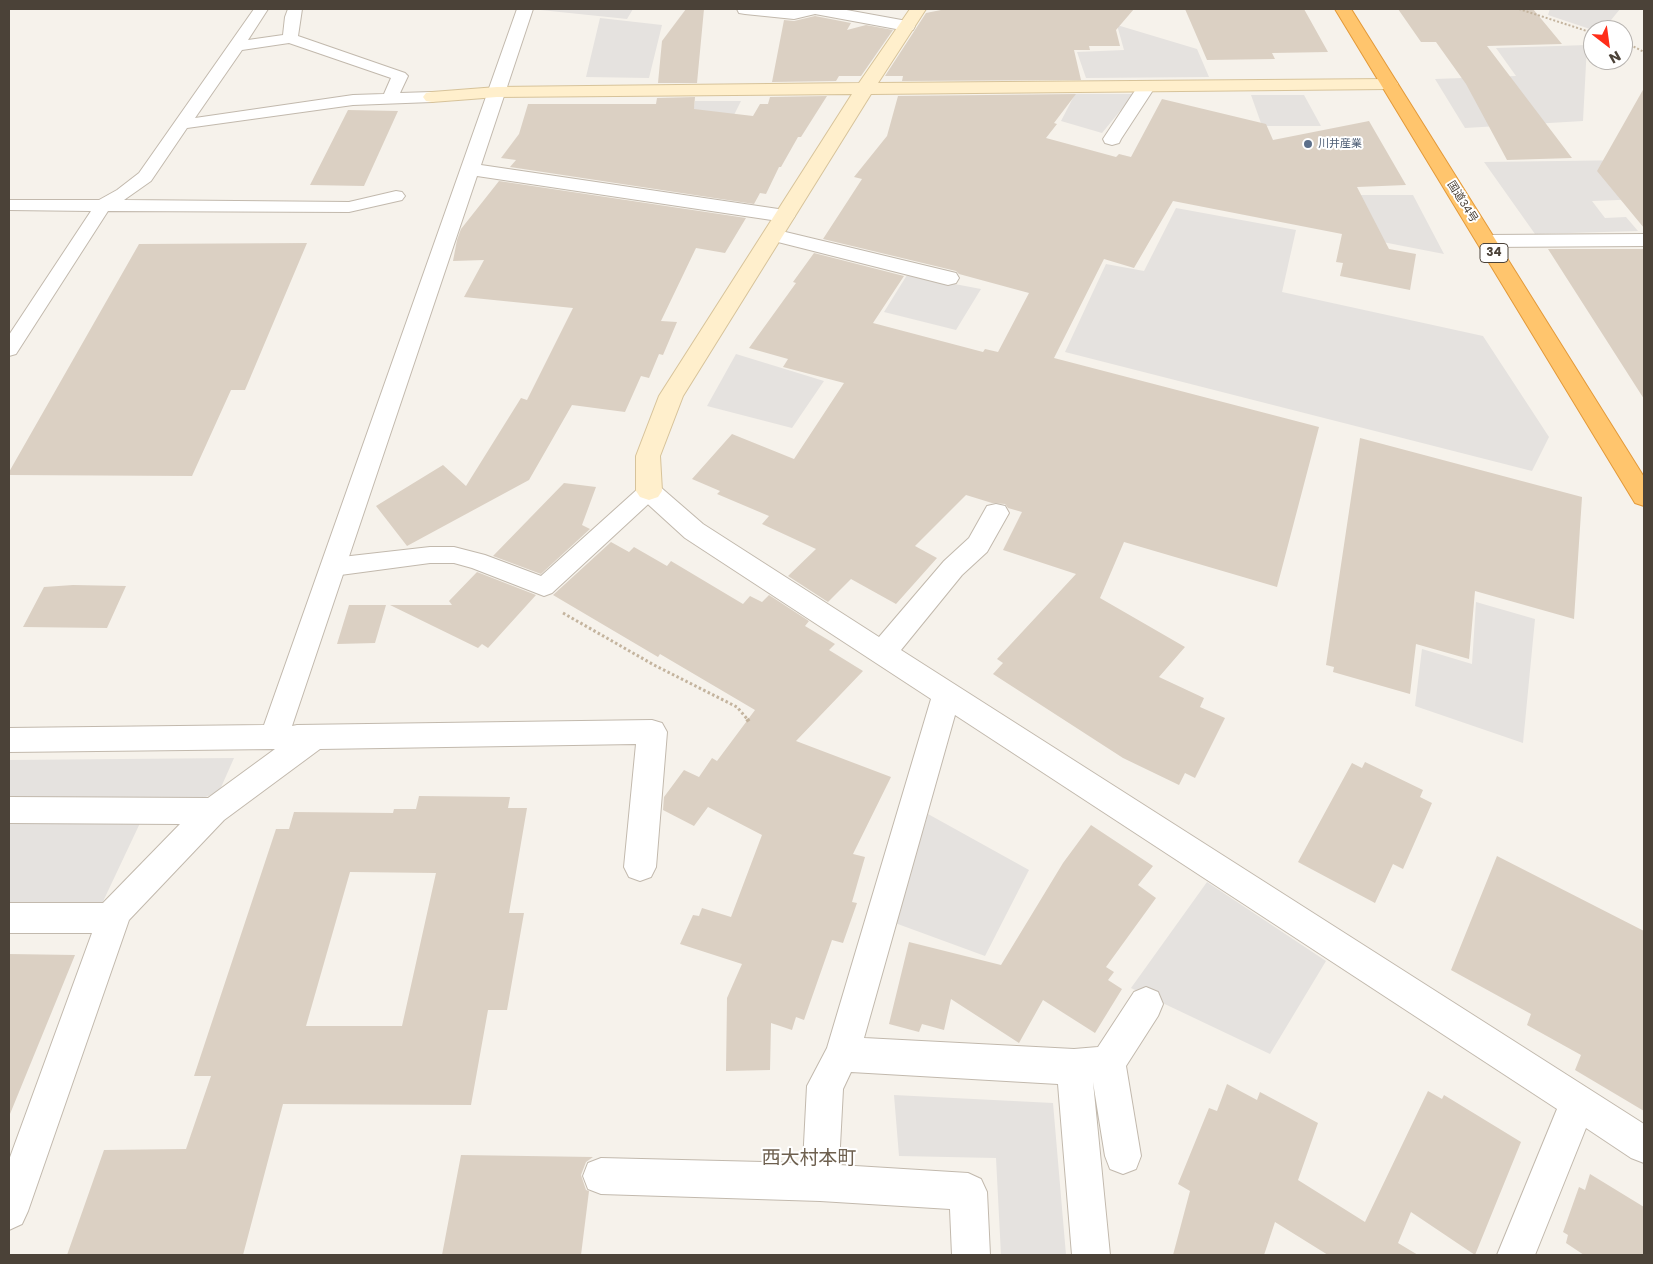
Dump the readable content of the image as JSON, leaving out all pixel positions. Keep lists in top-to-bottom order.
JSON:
{
  "streets": {
    "highway": ["国道34号", "34"]
  },
  "districts": ["西大村本町"],
  "places": ["川井産業"],
  "north": "bottom right"
}
